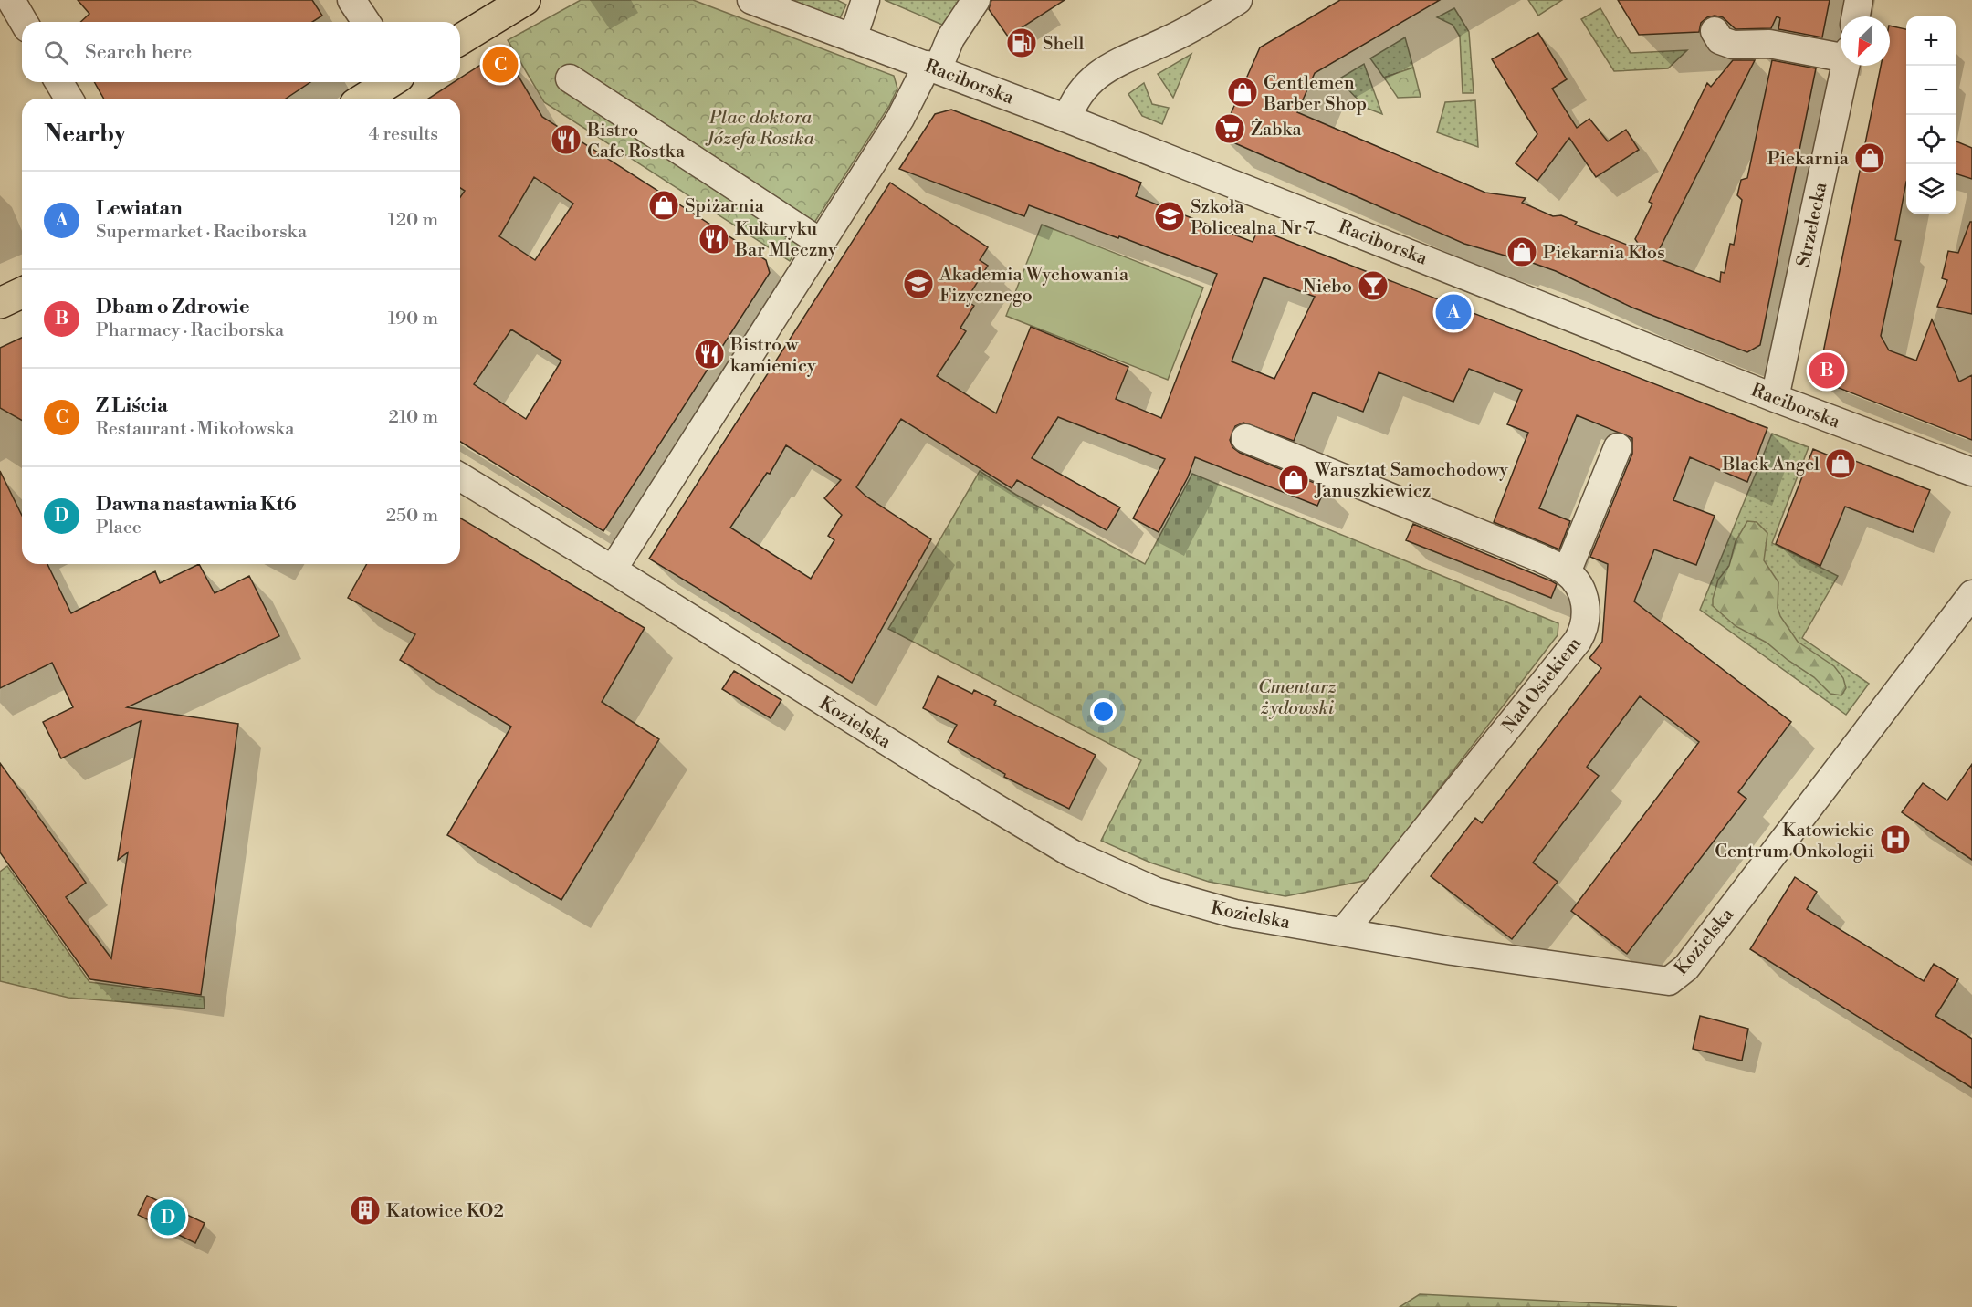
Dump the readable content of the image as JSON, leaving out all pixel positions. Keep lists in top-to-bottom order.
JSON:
{
  "streets": {
    "street": [
      "Raciborska",
      "Strzelecka",
      "Nad Osiekiem",
      "Kozielska"
    ]
  },
  "crossings": [
    ["Raciborska", "Strzelecka"],
    ["Nad Osiekiem", "Kozielska"]
  ],
  "parks": ["Plac doktora Józefa Rostka", "Cmentarz żydowski"],
  "places": {
    "fuel station": ["Shell"],
    "shop": [
      "Gentlemen Barber Shop",
      "Piekarnia",
      "Spiżarnia",
      "Piekarnia Kłos",
      "Black Angel",
      "Warsztat Samochodowy Januszkiewicz"
    ],
    "supermarket": ["Żabka"],
    "restaurant": ["Bistro Cafe Rostka", "Kukuryku Bar Mleczny", "Bistro w kamienicy"],
    "school or university": ["Szkoła Policealna Nr 7", "Akademia Wychowania Fizycznego"],
    "bar": ["Niebo"],
    "hospital": ["Katowickie Centrum Onkologii"],
    "building": ["Katowice KO2"]
  },
  "north": "bottom left",
  "page": {
    "map_buttons": ["+", "−"],
    "search": "Search here",
    "pins": [
      "C",
      "A",
      "B",
      "D"
    ],
    "heading": ["Nearby", "4 results"],
    "list": [
      {
        "mark": "A",
        "name": "Lewiatan",
        "note": "Supermarket · Raciborska",
        "value": "120 m"
      },
      {
        "mark": "B",
        "name": "Dbam o Zdrowie",
        "note": "Pharmacy · Raciborska",
        "value": "190 m"
      },
      {
        "mark": "C",
        "name": "Z Liścia",
        "note": "Restaurant · Mikołowska",
        "value": "210 m"
      },
      {
        "mark": "D",
        "name": "Dawna nastawnia Kt6",
        "note": "Place",
        "value": "250 m"
      }
    ]
  }
}
